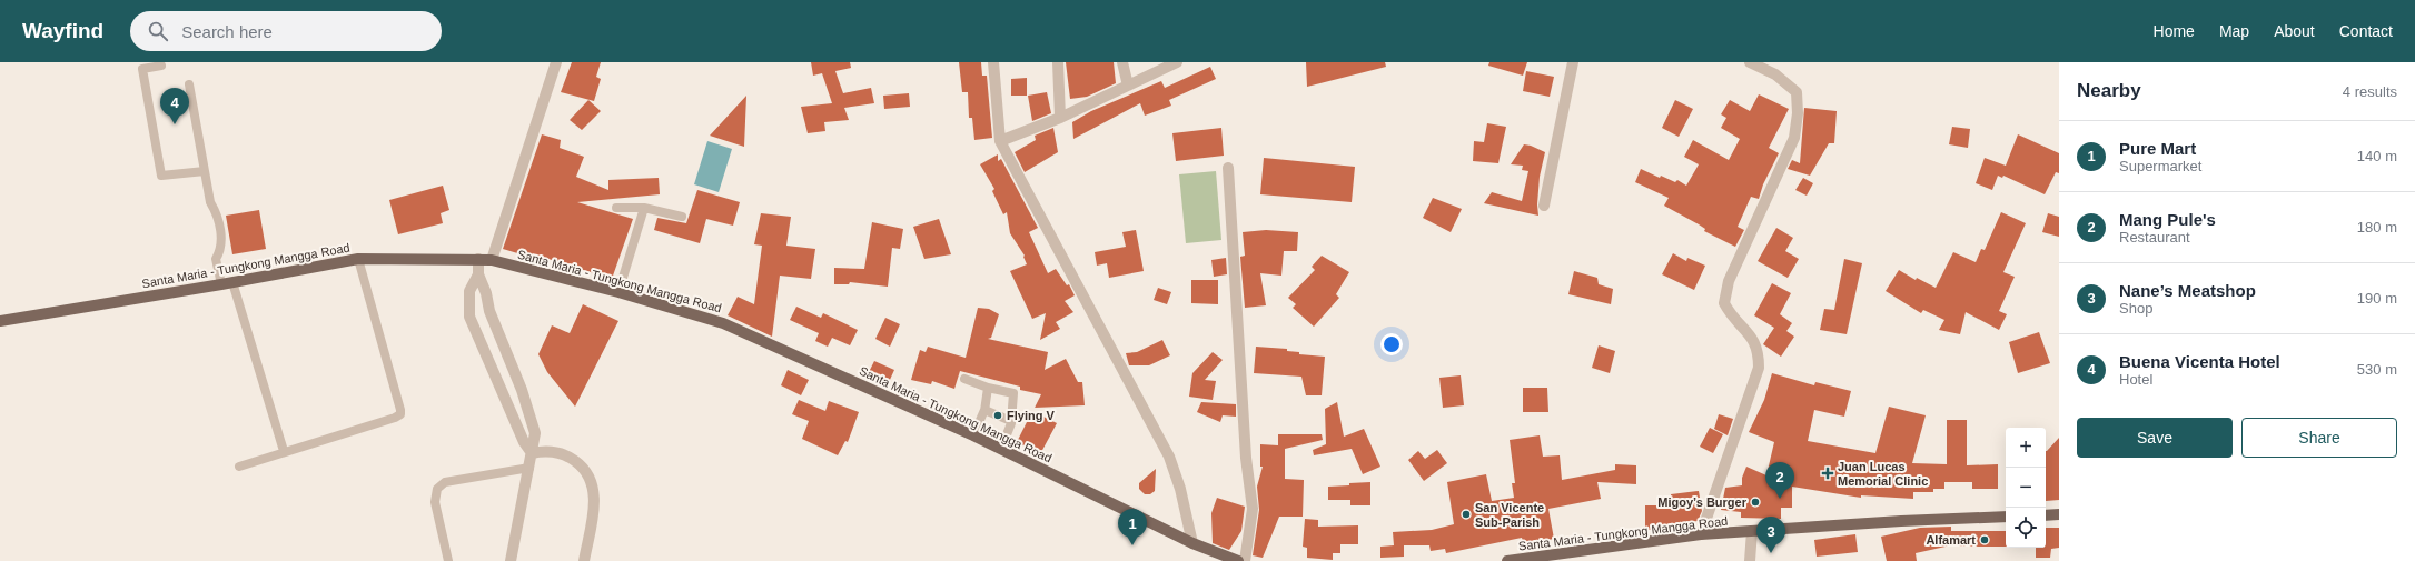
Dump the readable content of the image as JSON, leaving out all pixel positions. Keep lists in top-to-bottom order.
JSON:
{
  "streets": {
    "main road": ["Santa Maria - Tungkong Mangga Road"]
  },
  "places": {
    "other": [
      "Flying V",
      "Migoy’s Burger",
      "San Vicente Sub-Parish",
      "Alfamart"
    ],
    "health": ["Juan Lucas Memorial Clinic"]
  },
  "page": {
    "header": "Wayfind",
    "search": "Search here",
    "nav": [
      "Home",
      "Map",
      "About",
      "Contact"
    ],
    "heading": ["Nearby", "4 results"],
    "pins": [
      "4",
      "2",
      "1",
      "3"
    ],
    "list": [
      {
        "mark": "1",
        "name": "Pure Mart",
        "note": "Supermarket",
        "value": "140 m"
      },
      {
        "mark": "2",
        "name": "Mang Pule's",
        "note": "Restaurant",
        "value": "180 m"
      },
      {
        "mark": "3",
        "name": "Nane’s Meatshop",
        "note": "Shop",
        "value": "190 m"
      },
      {
        "mark": "4",
        "name": "Buena Vicenta Hotel",
        "note": "Hotel",
        "value": "530 m"
      }
    ],
    "buttons": ["Save", "Share"],
    "map_buttons": ["+", "−"]
  }
}
